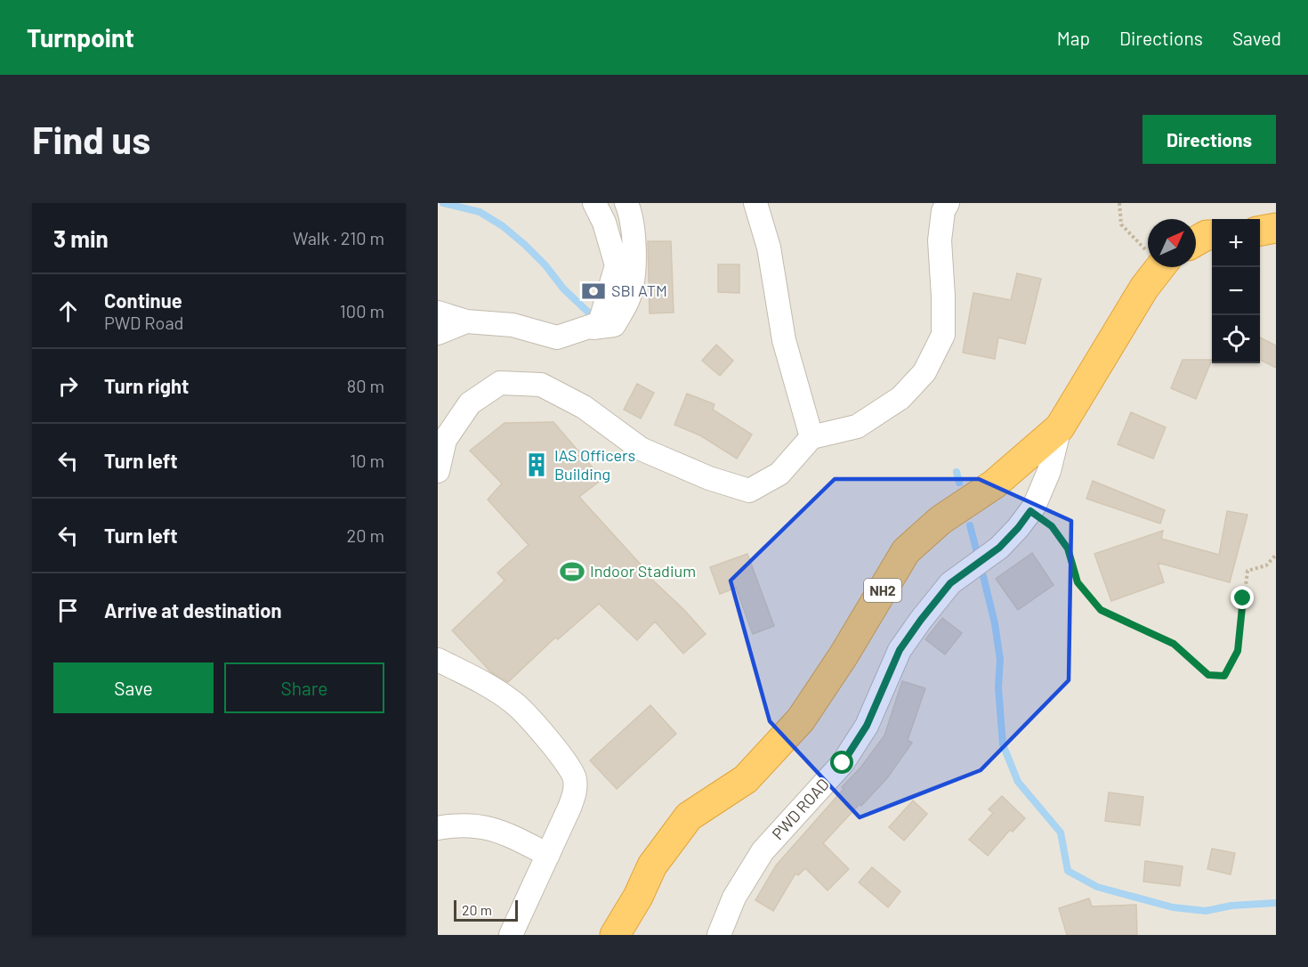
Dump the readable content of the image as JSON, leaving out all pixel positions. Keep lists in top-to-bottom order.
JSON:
{
  "streets": {
    "highway": ["NH2"],
    "street": ["PWD ROAD"]
  },
  "crossings": [
    ["NH2", "PWD ROAD"]
  ],
  "places": {
    "bank": ["SBI ATM"],
    "building": ["IAS Officers Building"],
    "sports": ["Indoor Stadium"]
  },
  "scale_bar": "20 m",
  "north": "top right",
  "page": {
    "header": "Turnpoint",
    "nav": ["Map", "Directions", "Saved"],
    "buttons": [
      "Directions",
      ["Save", "Share"]
    ],
    "title": "Find us",
    "heading": ["3 min", "Walk · 210 m"],
    "map_buttons": ["+", "−"],
    "list": [
      ["Continue", "PWD Road", "100 m"],
      ["Turn right", "80 m"],
      ["Turn left", "10 m"],
      ["Turn left", "20 m"],
      "Arrive at destination"
    ],
    "scale": "20 m"
  }
}
